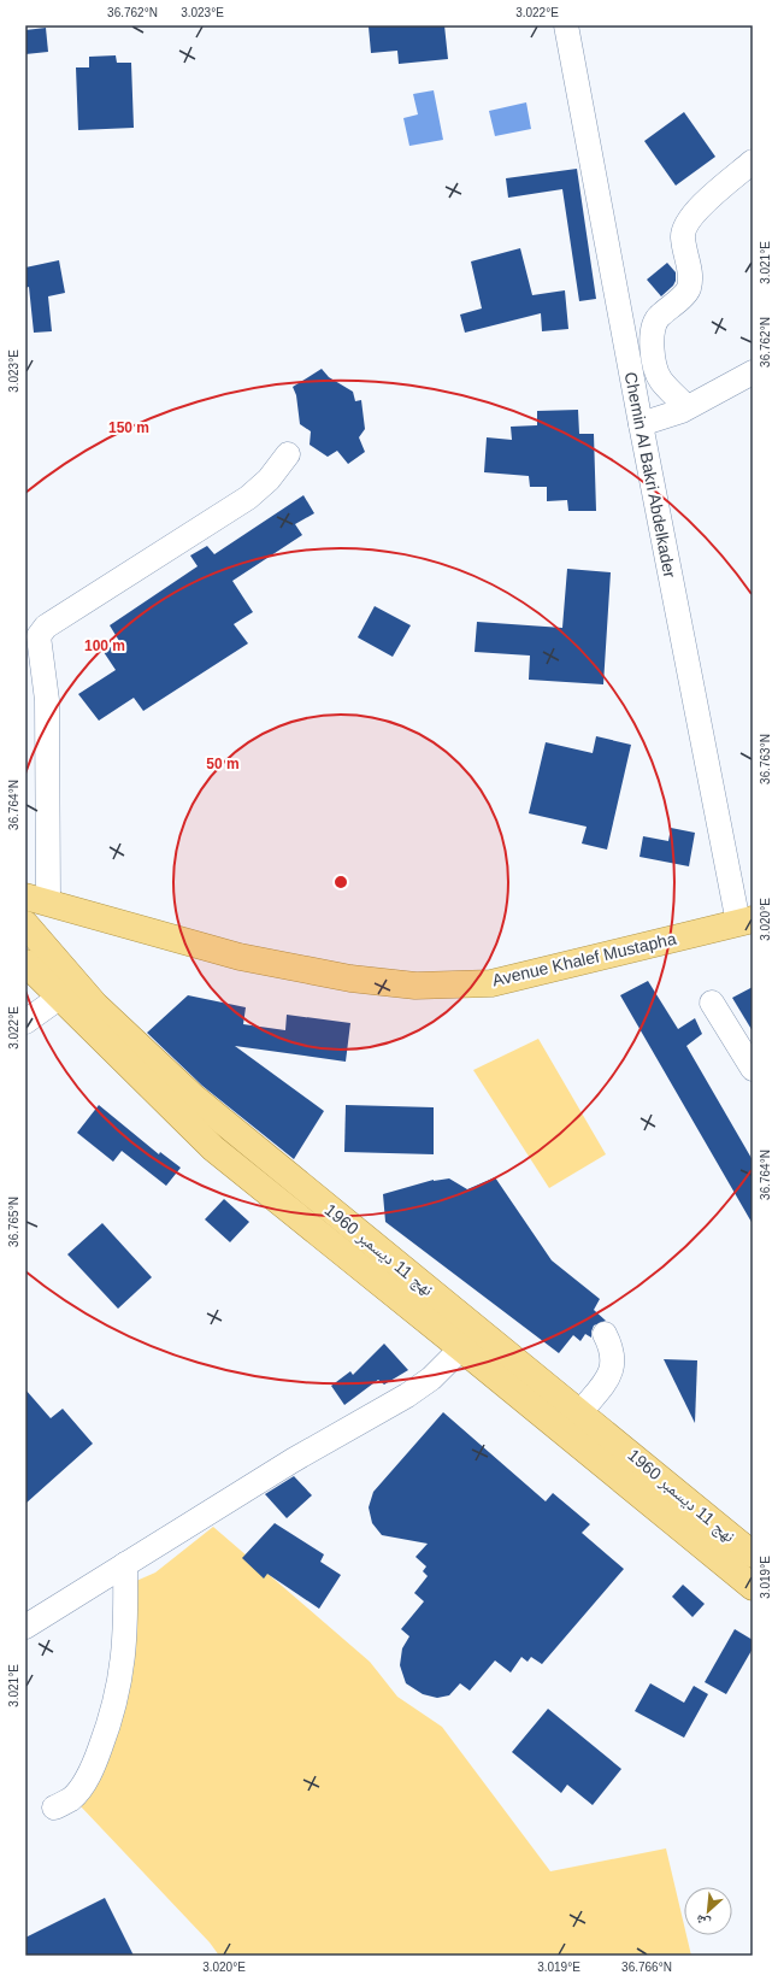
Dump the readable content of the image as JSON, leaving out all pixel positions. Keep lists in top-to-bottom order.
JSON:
{
  "streets": {
    "main road": ["Avenue Khalef Mustapha", "نهج 11 ديسمبر 1960"],
    "street": ["Chemin Al Bakri Abdelkader"]
  },
  "crossings": [
    ["Chemin Al Bakri Abdelkader", "Avenue Khalef Mustapha"],
    ["Avenue Khalef Mustapha", "نهج 11 ديسمبر 1960"]
  ],
  "north": "bottom left",
  "coordinates": [
    "36.762°N",
    "3.023°E",
    "3.022°E",
    "3.021°E",
    "36.763°N",
    "36.764°N",
    "3.020°E",
    "36.765°N",
    "3.019°E",
    "36.766°N"
  ],
  "rings": ["150 m", "100 m", "50 m"]
}
